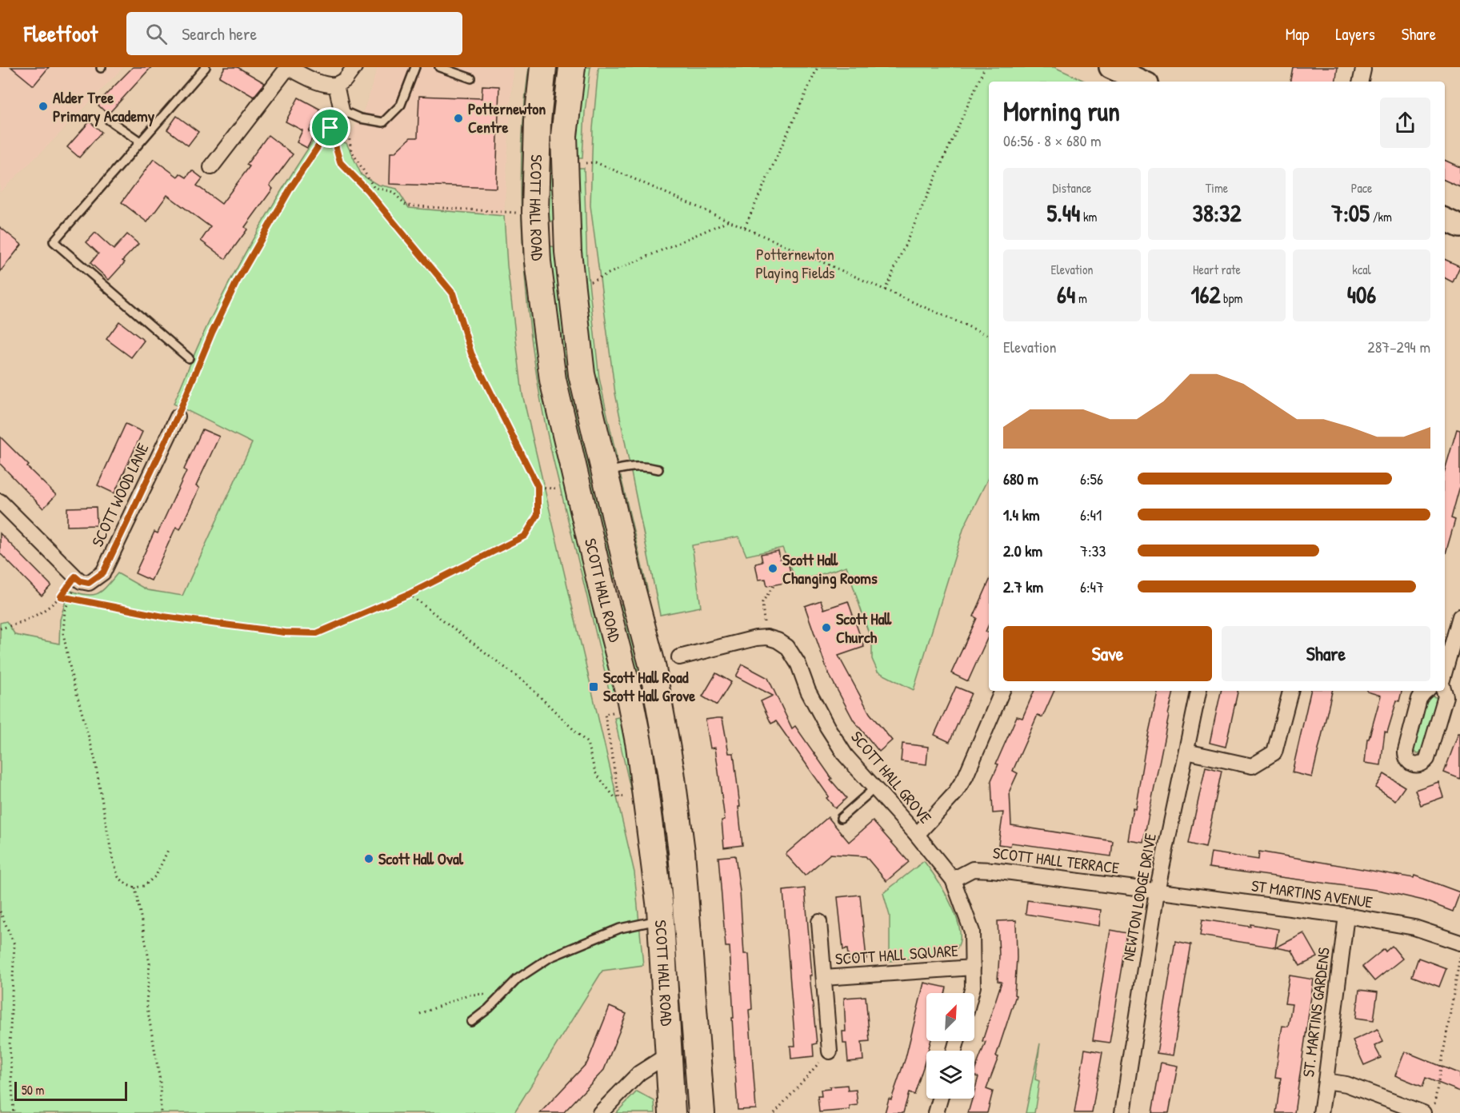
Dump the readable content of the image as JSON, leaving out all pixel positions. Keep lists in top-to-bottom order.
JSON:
{
  "streets": {
    "highway": ["SCOTT HALL ROAD"],
    "street": [
      "SCOTT WOOD LANE",
      "SCOTT HALL GROVE",
      "SCOTT HALL TERRACE",
      "ST MARTINS AVENUE",
      "NEWTON LODGE DRIVE",
      "SCOTT HALL SQUARE",
      "ST. MARTINS GARDENS"
    ]
  },
  "crossings": [
    ["SCOTT HALL GROVE", "SCOTT HALL TERRACE"],
    ["SCOTT HALL GROVE", "SCOTT HALL SQUARE"],
    ["SCOTT HALL TERRACE", "ST MARTINS AVENUE"],
    ["SCOTT HALL TERRACE", "NEWTON LODGE DRIVE"],
    ["ST MARTINS AVENUE", "NEWTON LODGE DRIVE"],
    ["ST MARTINS AVENUE", "ST. MARTINS GARDENS"]
  ],
  "parks": ["Potternewton Playing Fields"],
  "places": {
    "other": [
      "Alder Tree Primary Academy",
      "Potternewton Centre",
      "Scott Hall Changing Rooms",
      "Scott Hall Church",
      "Scott Hall Oval"
    ],
    "transit": ["Scott Hall Road Scott Hall Grove"]
  },
  "scale_bar": "50 m",
  "north": "top right",
  "page": {
    "header": "Fleetfoot",
    "search": "Search here",
    "nav": ["Map", "Layers", "Share"],
    "heading": ["Morning run", "06:56 · 8 × 680 m"],
    "stats": [
      ["Distance", "5.44 km"],
      ["Time", "38:32"],
      ["Pace", "7:05 /km"],
      ["Elevation", "64 m"],
      ["Heart rate", "162 bpm"],
      ["kcal", "406"]
    ],
    "chart": ["Elevation", "287–294 m"],
    "list": [
      {
        "name": "680 m",
        "note": "6:56"
      },
      {
        "name": "1.4 km",
        "note": "6:41"
      },
      {
        "name": "2.0 km",
        "note": "7:33"
      },
      {
        "name": "2.7 km",
        "note": "6:47"
      }
    ],
    "buttons": ["Save", "Share"],
    "scale": "50 m"
  }
}
